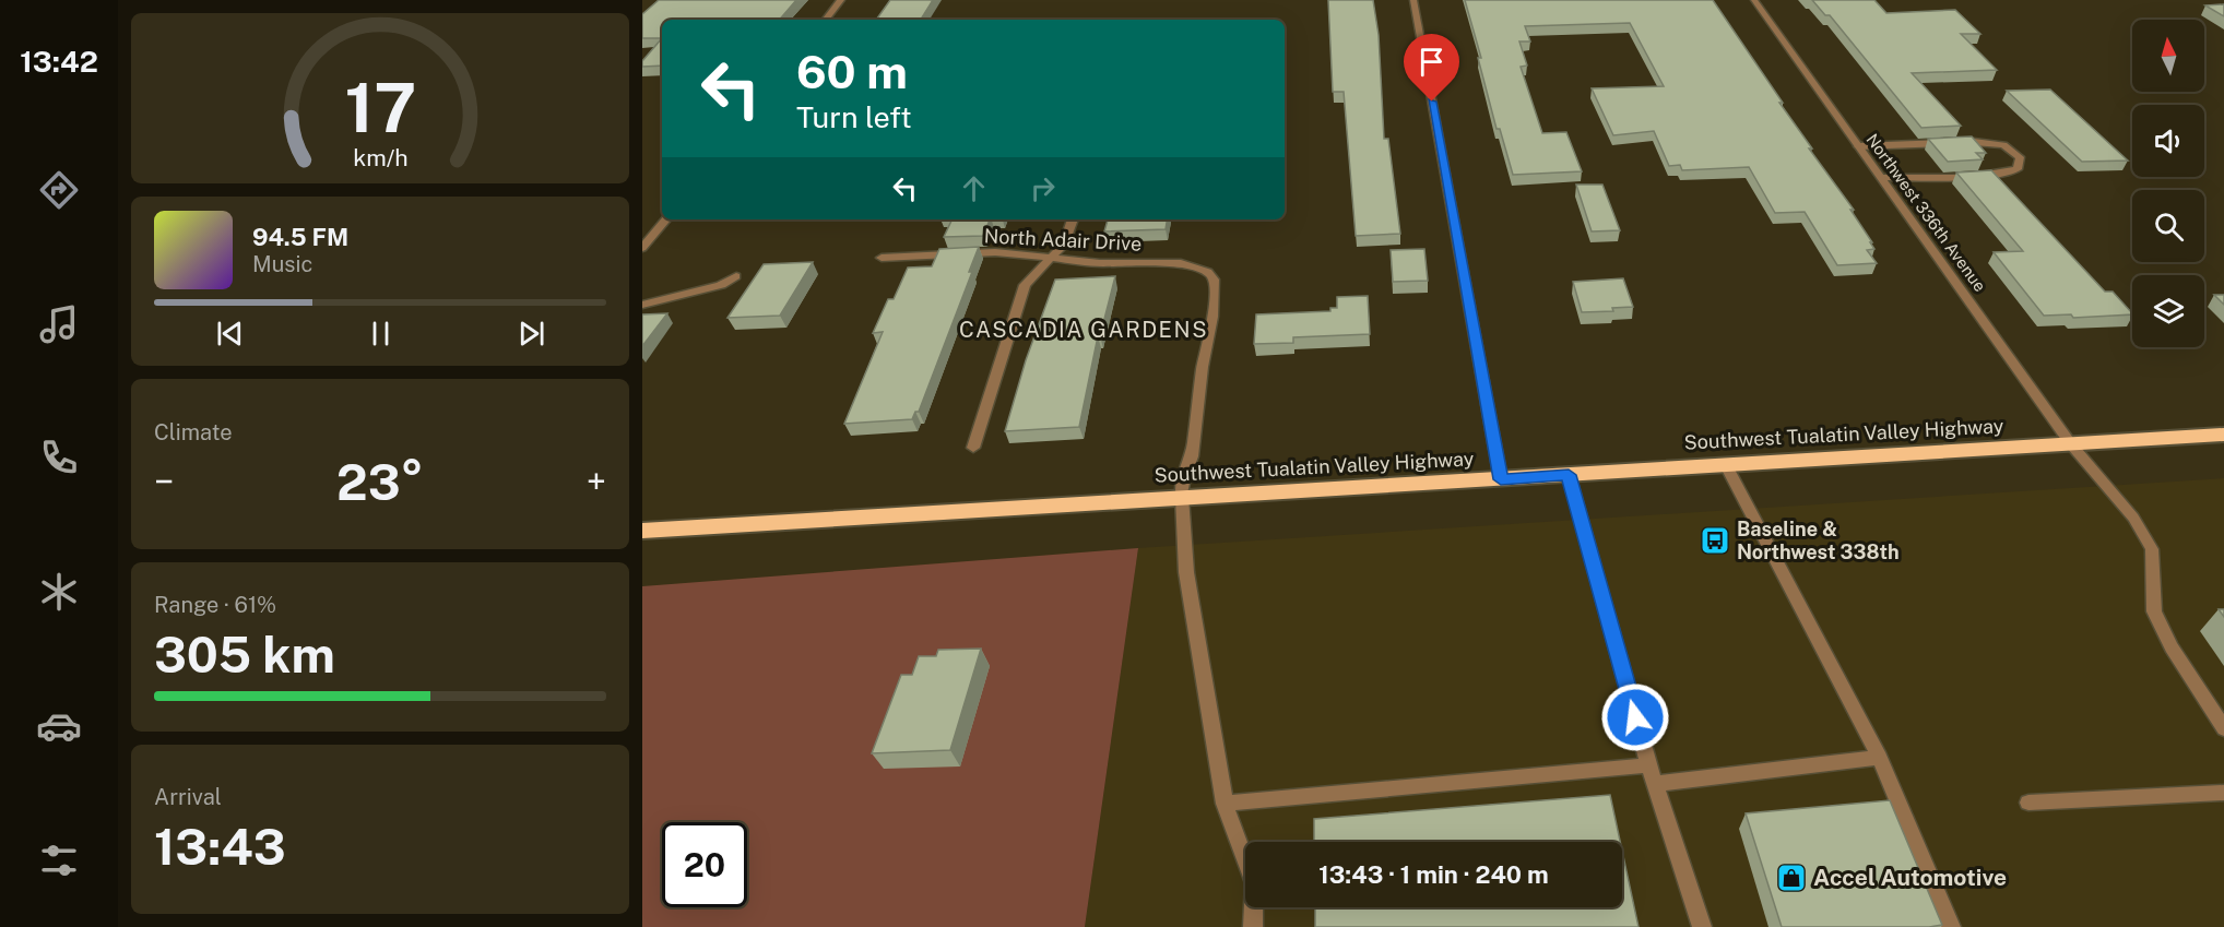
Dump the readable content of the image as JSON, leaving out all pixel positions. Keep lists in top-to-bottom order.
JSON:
{
  "streets": {
    "highway": ["Southwest Tualatin Valley Highway"],
    "street": ["Northwest 336th Avenue", "North Adair Drive"]
  },
  "crossings": [
    ["Northwest 336th Avenue", "Southwest Tualatin Valley Highway"],
    ["North Adair Drive", "Southwest Tualatin Valley Highway"]
  ],
  "districts": ["CASCADIA GARDENS"],
  "places": {
    "bus stop": ["Baseline & Northwest 338th"],
    "shop": ["Accel Automotive"]
  },
  "north": "top",
  "page": {
    "tabs": "13:42",
    "turn": ["60 m", "Turn left"],
    "song": ["94.5 FM", "Music"],
    "tile": [
      "Climate",
      ["Range · 61%", "305 km"],
      ["Arrival", "13:43"]
    ],
    "heat": ["−", "23°", "+"],
    "limit": "20",
    "trip": "13:43 · 1 min · 240 m",
    "gauge": ["17", "km/h"]
  }
}
